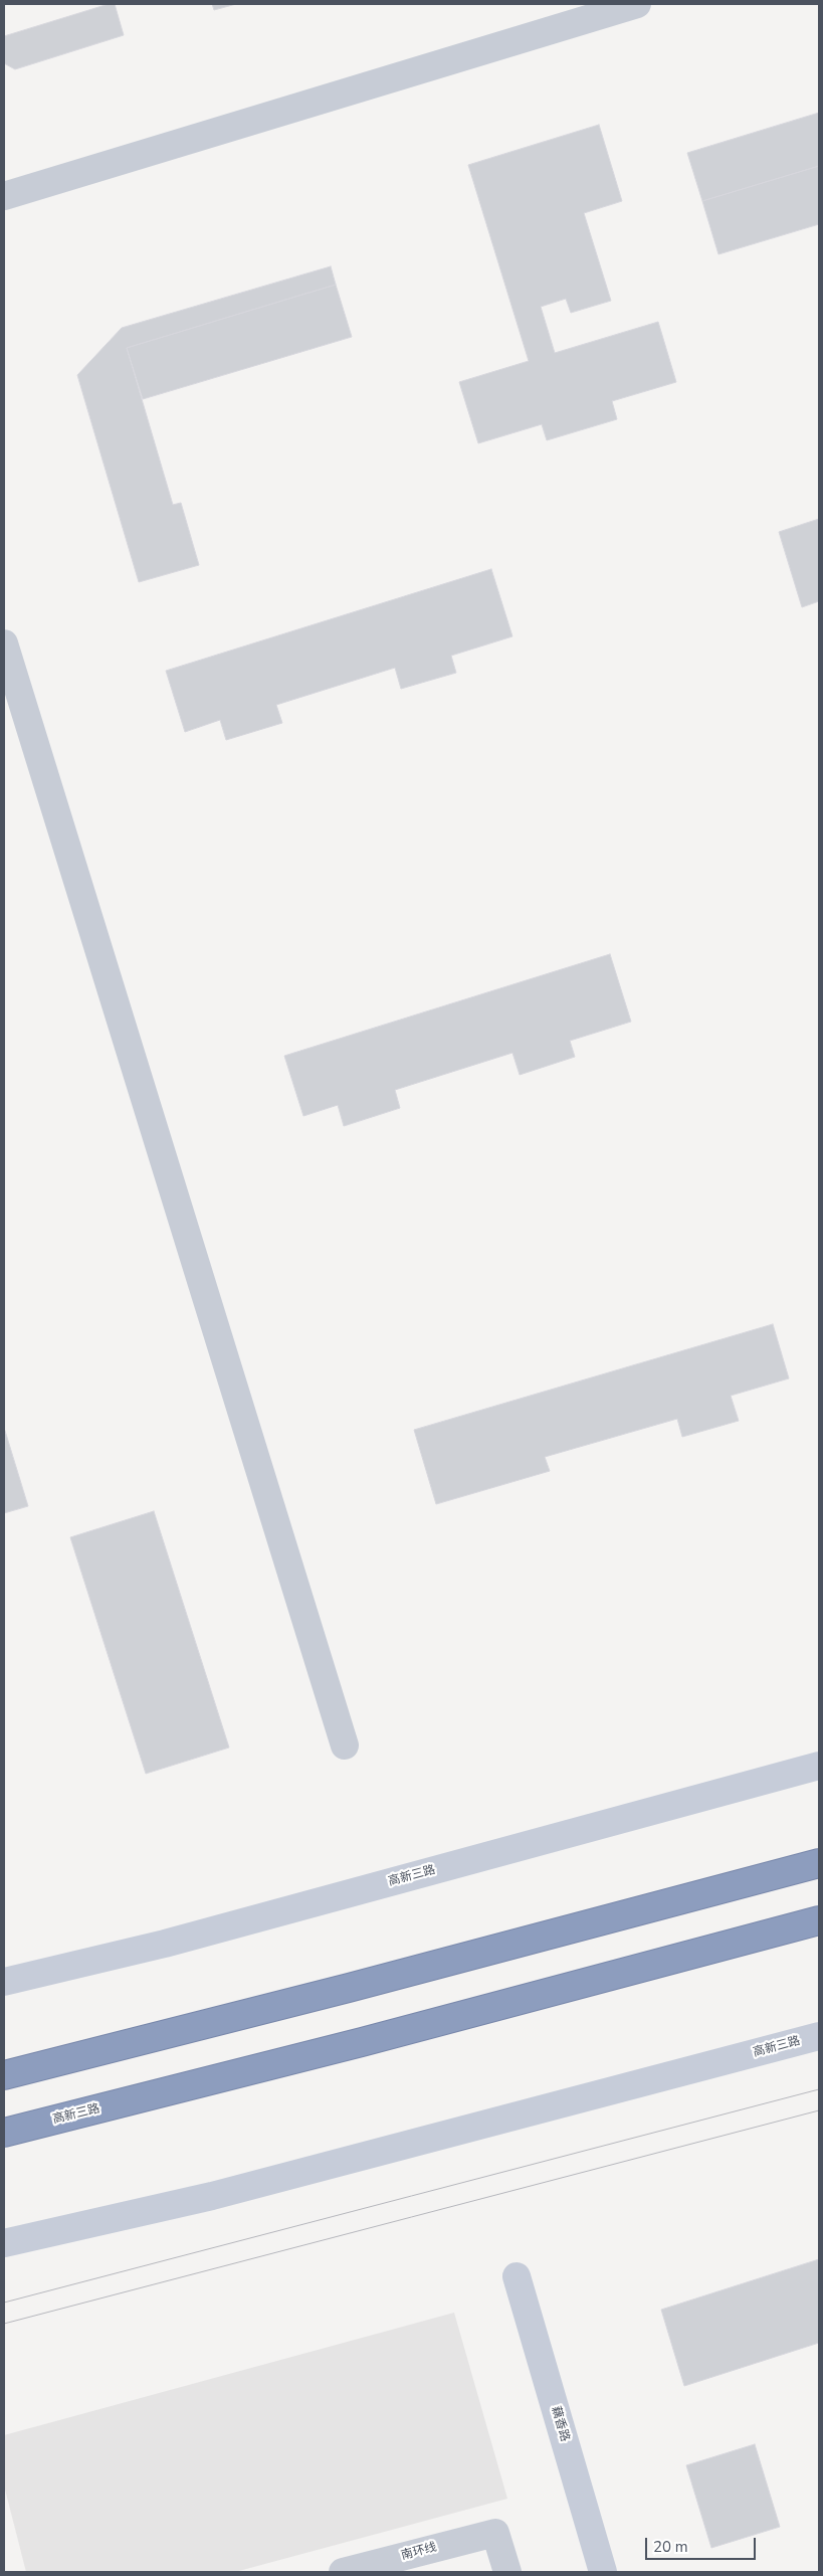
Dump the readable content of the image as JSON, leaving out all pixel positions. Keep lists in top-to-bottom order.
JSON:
{
  "streets": {
    "highway": ["高新三路"],
    "main road": ["藕香路"],
    "street": ["南环线"]
  },
  "scale_bar": "20 m"
}
